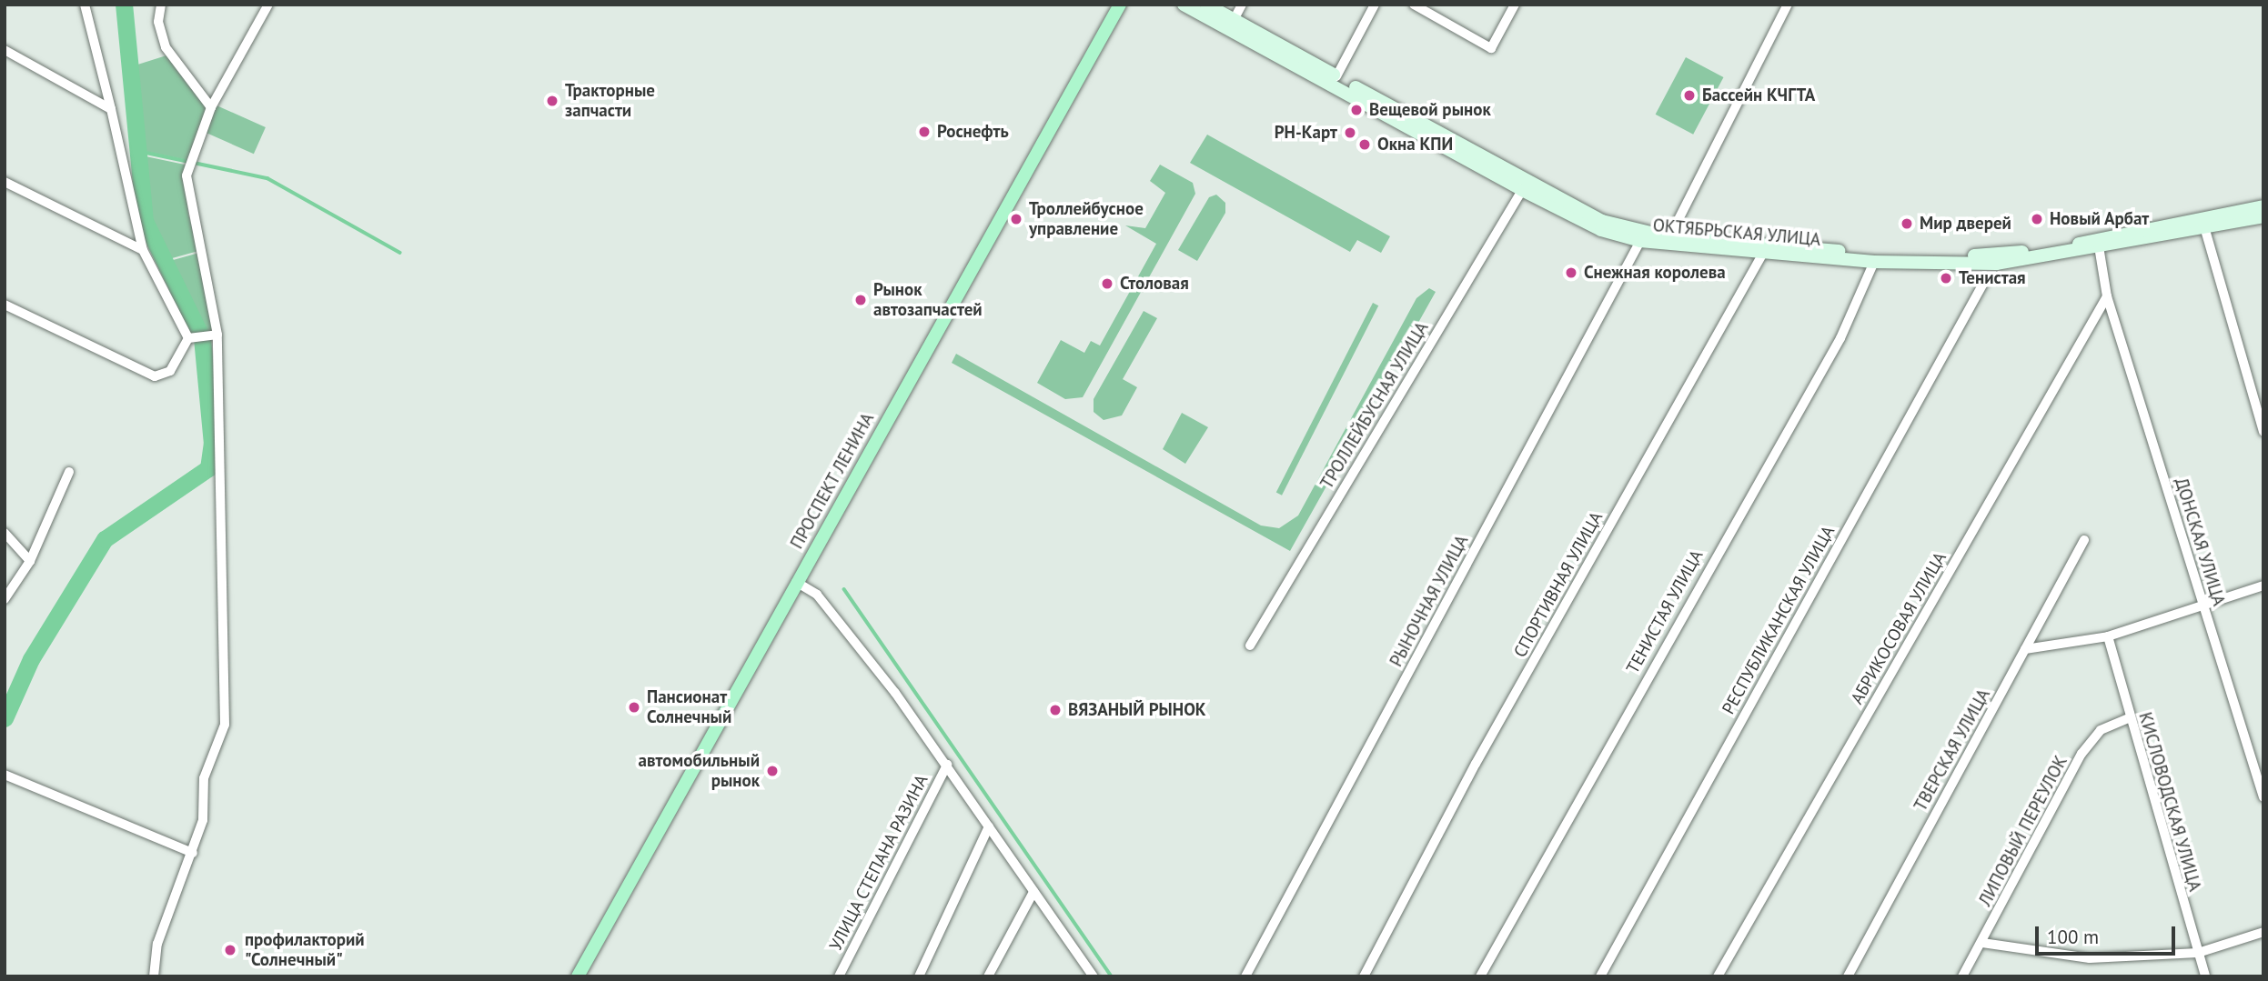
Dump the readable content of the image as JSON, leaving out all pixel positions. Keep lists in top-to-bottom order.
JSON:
{
  "streets": {
    "main road": ["ОКТЯБРЬСКАЯ УЛИЦА", "ПРОСПЕКТ ЛЕНИНА"],
    "street": [
      "ТРОЛЛЕЙБУСНАЯ УЛИЦА",
      "ДОНСКАЯ УЛИЦА",
      "СПОРТИВНАЯ УЛИЦА",
      "РЫНОЧНАЯ УЛИЦА",
      "ТЕНИСТАЯ УЛИЦА",
      "РЕСПУБЛИКАНСКАЯ УЛИЦА",
      "АБРИКОСОВАЯ УЛИЦА",
      "ТВЕРСКАЯ УЛИЦА",
      "КИСЛОВОДСКАЯ УЛИЦА",
      "ЛИПОВЫЙ ПЕРЕУЛОК",
      "УЛИЦА СТЕПАНА РАЗИНА"
    ]
  },
  "crossings": [
    ["ОКТЯБРЬСКАЯ УЛИЦА", "ТРОЛЛЕЙБУСНАЯ УЛИЦА"],
    ["ОКТЯБРЬСКАЯ УЛИЦА", "ДОНСКАЯ УЛИЦА"],
    ["ОКТЯБРЬСКАЯ УЛИЦА", "СПОРТИВНАЯ УЛИЦА"],
    ["ОКТЯБРЬСКАЯ УЛИЦА", "РЫНОЧНАЯ УЛИЦА"],
    ["ОКТЯБРЬСКАЯ УЛИЦА", "ТЕНИСТАЯ УЛИЦА"],
    ["ДОНСКАЯ УЛИЦА", "АБРИКОСОВАЯ УЛИЦА"],
    ["КИСЛОВОДСКАЯ УЛИЦА", "ЛИПОВЫЙ ПЕРЕУЛОК"]
  ],
  "places": [
    "Бассейн КЧГТА",
    "Тракторные запчасти",
    "Вещевой рынок",
    "Роснефть",
    "РН-Карт",
    "Окна КПИ",
    "Троллейбусное управление",
    "Новый Арбат",
    "Мир дверей",
    "Снежная королева",
    "Тенистая",
    "Столовая",
    "Рынок автозапчастей",
    "Пансионат Солнечный",
    "ВЯЗАНЫЙ РЫНОК",
    "автомобильный рынок",
    "профилакторий \"Солнечный\""
  ],
  "scale_bar": "100 m"
}
